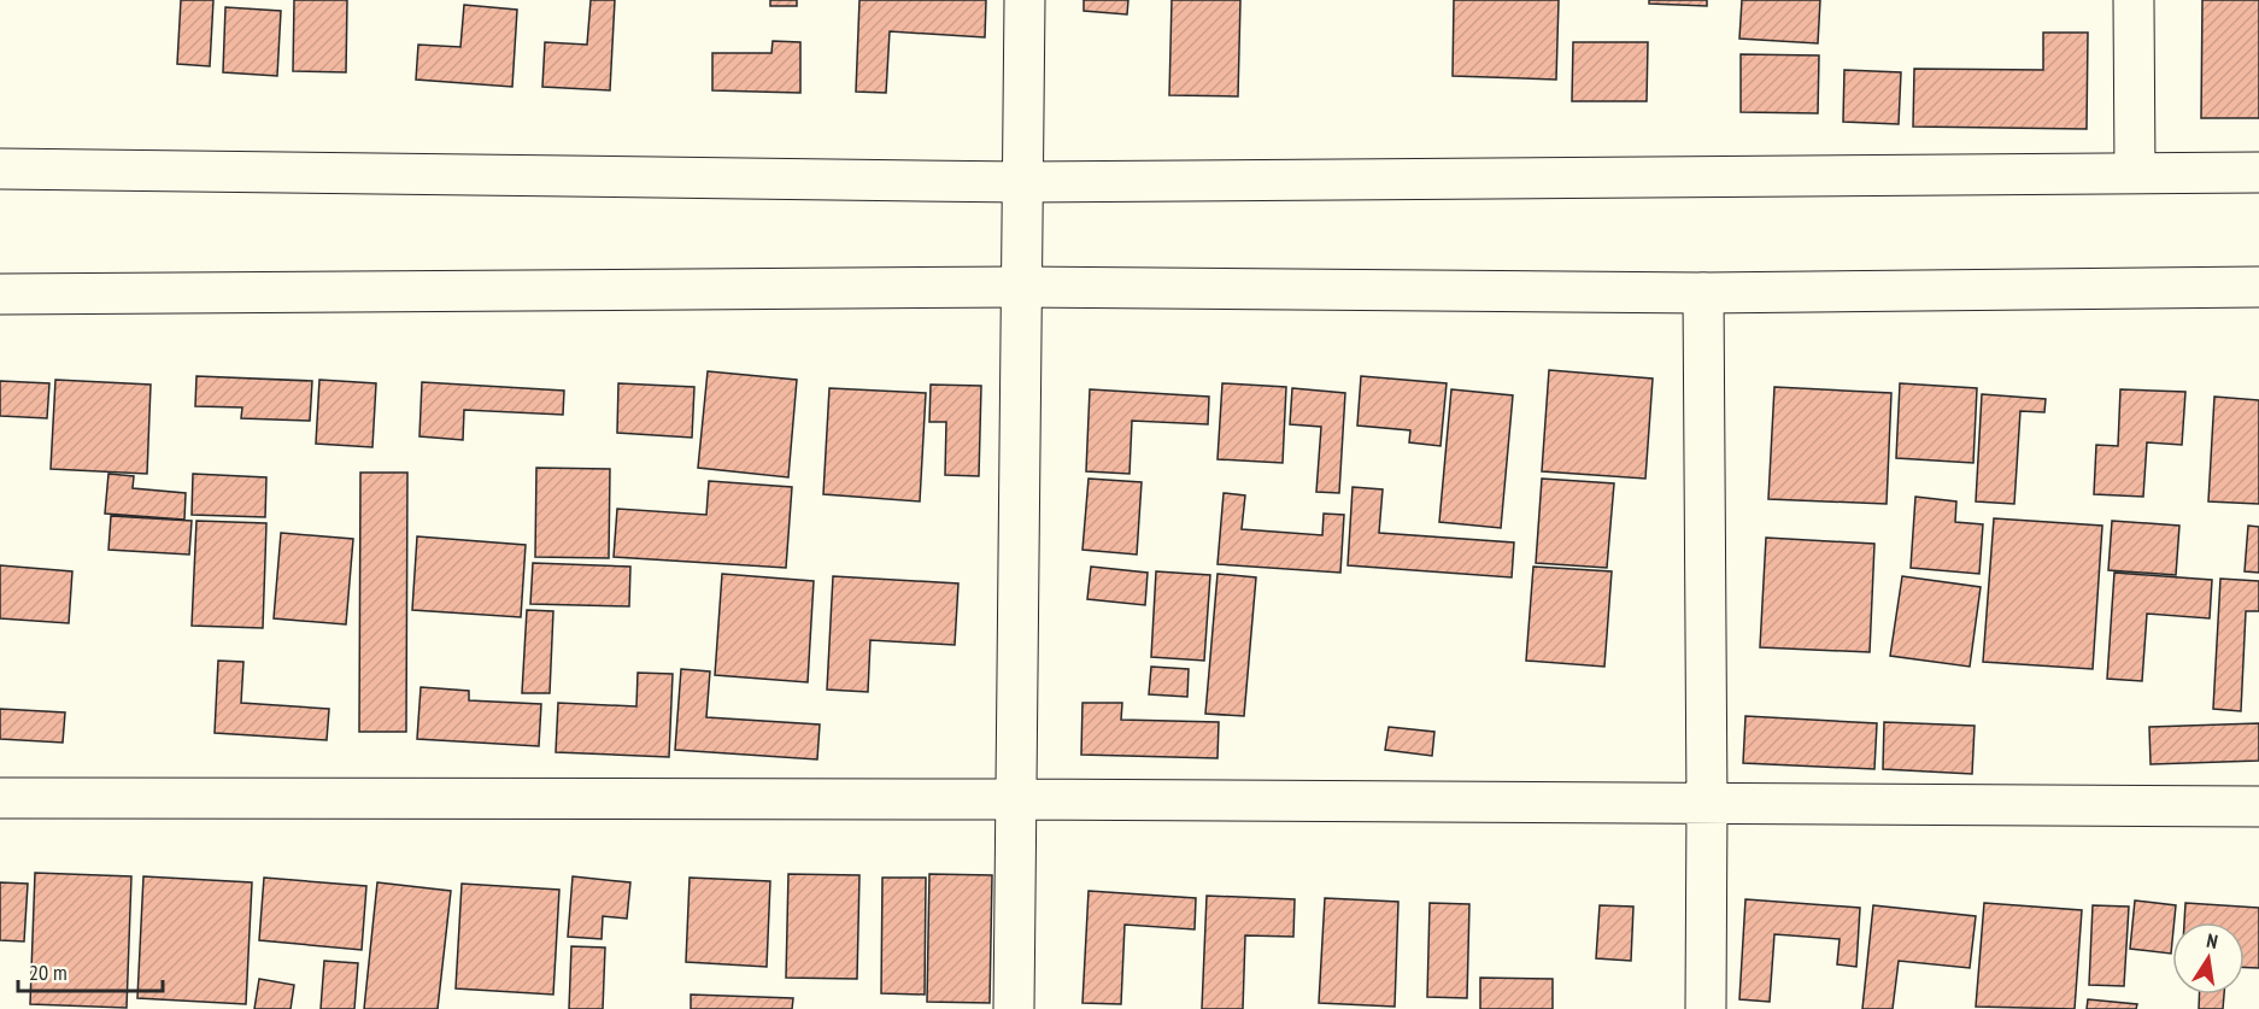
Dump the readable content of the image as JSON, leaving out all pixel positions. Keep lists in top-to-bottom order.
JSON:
{
  "scale_bar": "20 m",
  "north": "top"
}
